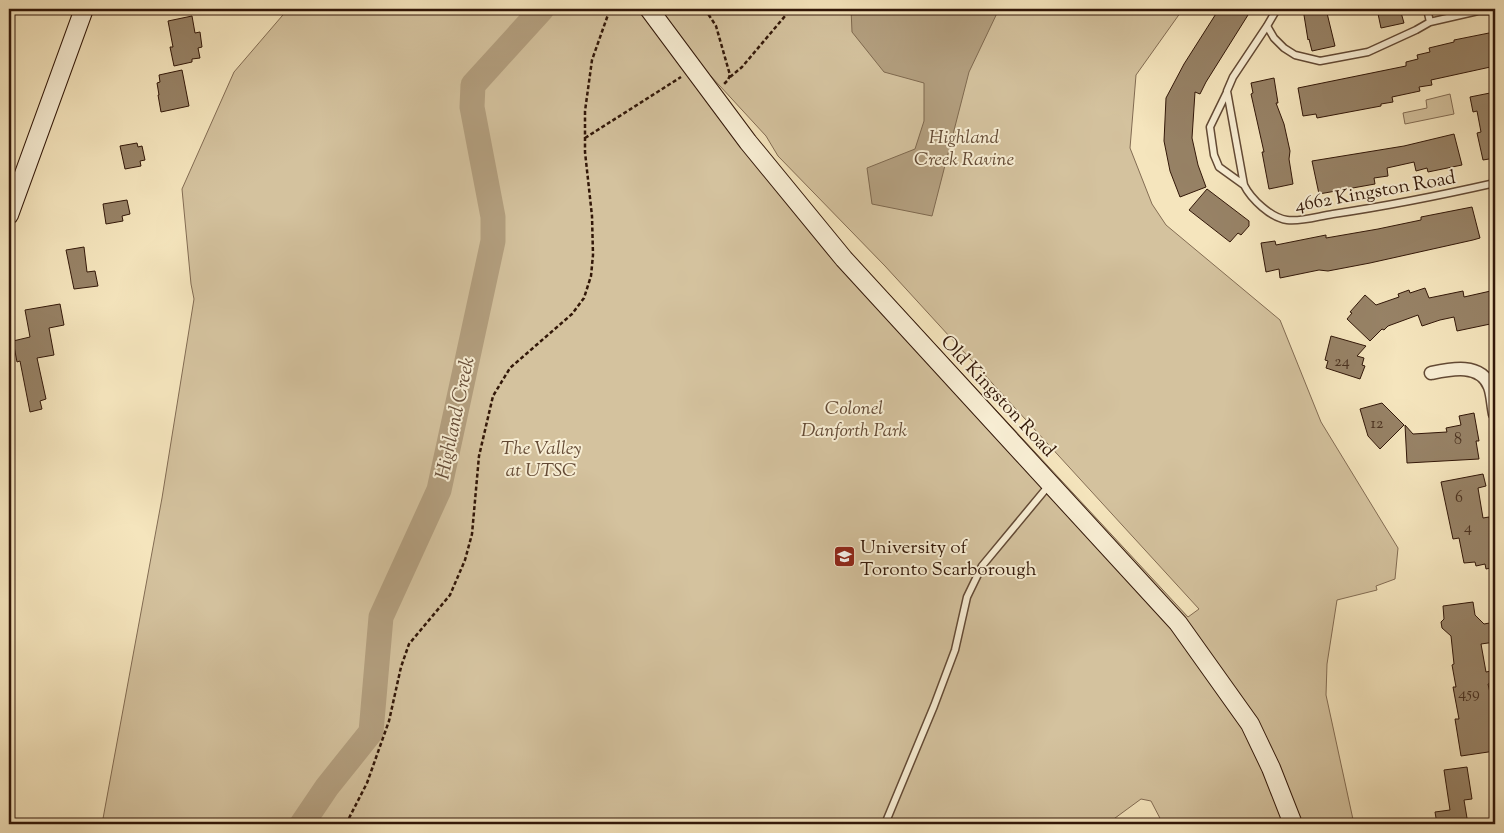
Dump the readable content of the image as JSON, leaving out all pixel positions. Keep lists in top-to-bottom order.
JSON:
{
  "streets": {
    "street": ["Old Kingston Road"],
    "lane": ["4662 Kingston Road"]
  },
  "water": ["Highland Creek"],
  "parks": ["Highland Creek Ravine", "Colonel Danforth Park", "The Valley at UTSC"],
  "places": {
    "school or university": ["University of Toronto Scarborough"]
  },
  "house_numbers": [
    "24",
    "12",
    "8",
    "6",
    "4",
    "459"
  ]
}
